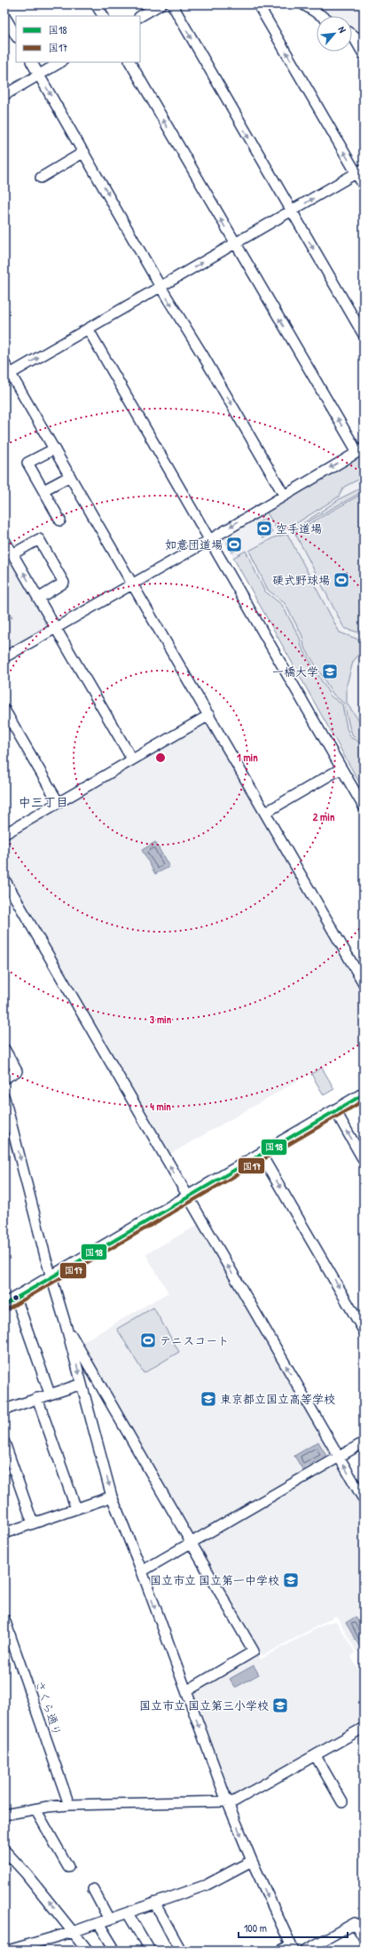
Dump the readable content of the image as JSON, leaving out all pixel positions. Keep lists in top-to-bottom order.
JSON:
{
  "streets": {
    "street": ["さくら通り"]
  },
  "districts": ["中三丁目"],
  "places": {
    "sports": [
      "空手道場",
      "如意団道場",
      "硬式野球場",
      "テニスコート"
    ],
    "school or university": [
      "一橋大学",
      "東京都立国立高等学校",
      "国立市立 国立第一中学校",
      "国立市立 国立第三小学校"
    ]
  },
  "lines": ["transit line 国18", "transit line 国17"],
  "legend": ["国18", "国17"],
  "scale_bar": "100 m",
  "north": "top right",
  "rings": [
    "1 min",
    "2 min",
    "3 min",
    "4 min"
  ]
}
